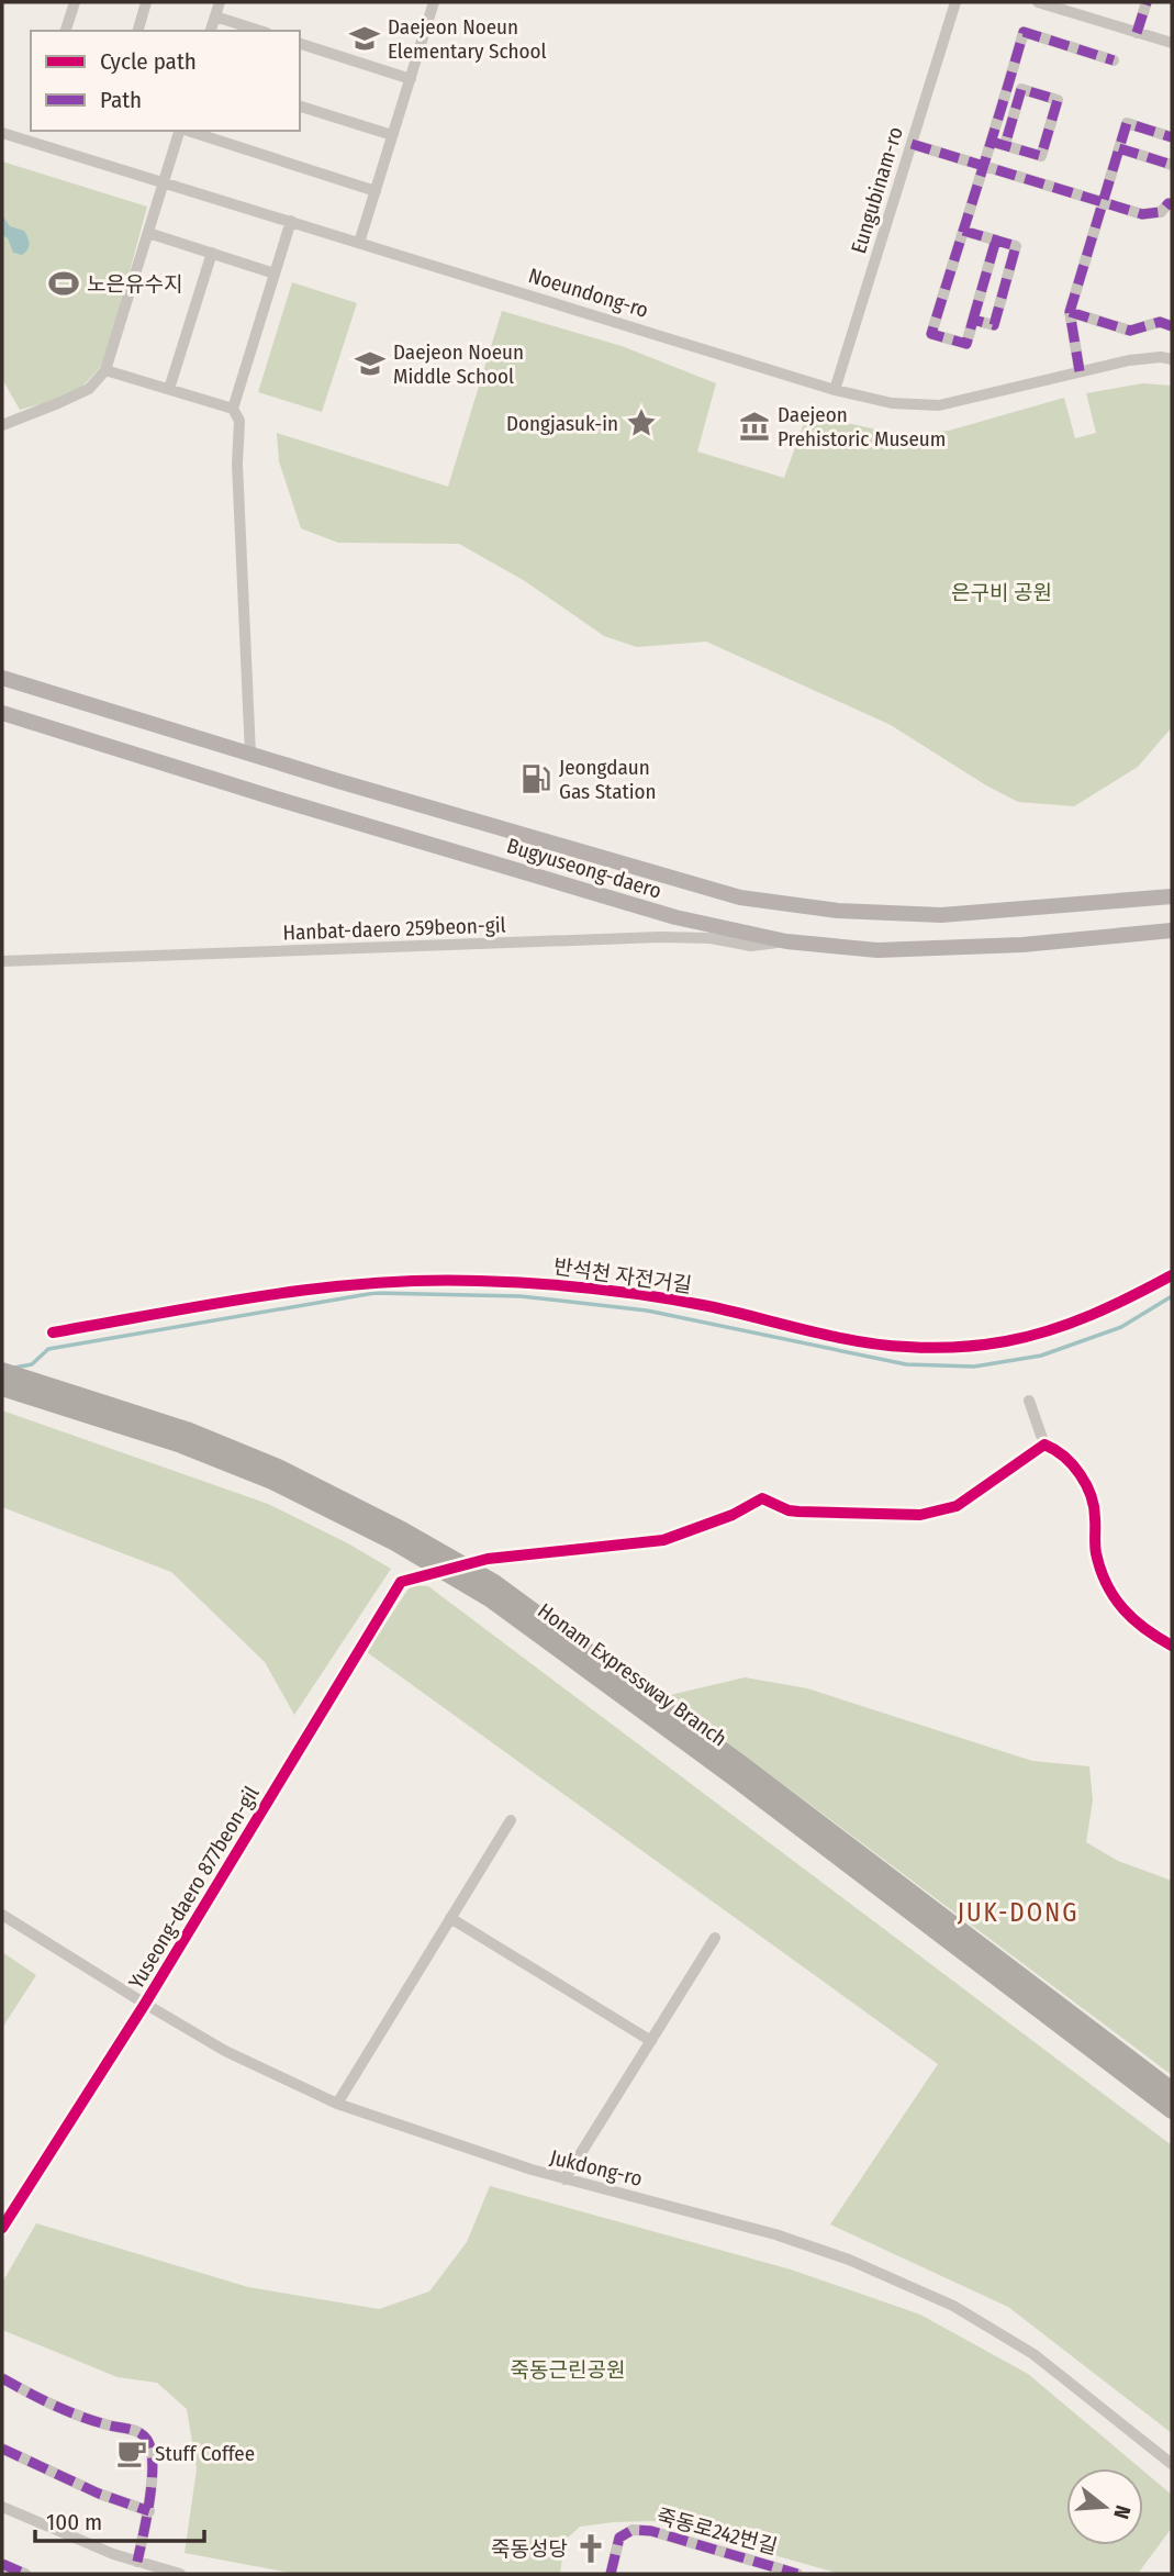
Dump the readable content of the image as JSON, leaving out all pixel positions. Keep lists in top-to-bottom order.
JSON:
{
  "streets": {
    "highway": ["Honam Expressway Branch"],
    "main road": ["Bugyuseong-daero"],
    "street": [
      "Eungubinam-ro",
      "Noeundong-ro",
      "Hanbat-daero 259beon-gil",
      "Yuseong-daero 877beon-gil",
      "Jukdong-ro",
      "죽동로242번길"
    ],
    "cycle path": ["반석천 자전거길"]
  },
  "crossings": [
    ["Eungubinam-ro", "Noeundong-ro"],
    ["Bugyuseong-daero", "Hanbat-daero 259beon-gil"],
    ["Yuseong-daero 877beon-gil", "Jukdong-ro"]
  ],
  "districts": ["JUK-DONG"],
  "parks": ["은구비 공원", "죽동근린공원"],
  "places": {
    "school or university": ["Daejeon Noeun Elementary School", "Daejeon Noeun Middle School"],
    "sports": ["노은유수지"],
    "place": ["Dongjasuk-in"],
    "museum": ["Daejeon Prehistoric Museum"],
    "fuel station": ["Jeongdaun Gas Station"],
    "cafe": ["Stuff Coffee"],
    "church": ["죽동성당"]
  },
  "legend": ["Cycle path", "Path"],
  "scale_bar": "100 m",
  "north": "right"
}
